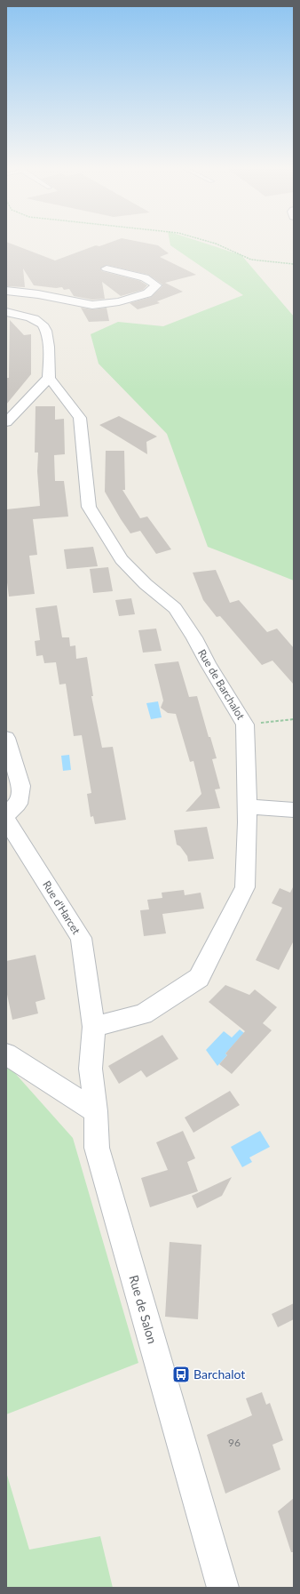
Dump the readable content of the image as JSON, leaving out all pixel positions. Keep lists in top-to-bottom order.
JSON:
{
  "streets": {
    "street": ["Rue de Barchalot", "Rue d'Harcet", "Rue de Salon"]
  },
  "crossings": [
    ["Rue de Barchalot", "Rue d'Harcet"],
    ["Rue de Barchalot", "Rue de Salon"],
    ["Rue d'Harcet", "Rue de Salon"]
  ],
  "places": {
    "bus stop": ["Barchalot"]
  },
  "house_numbers": ["96"]
}
